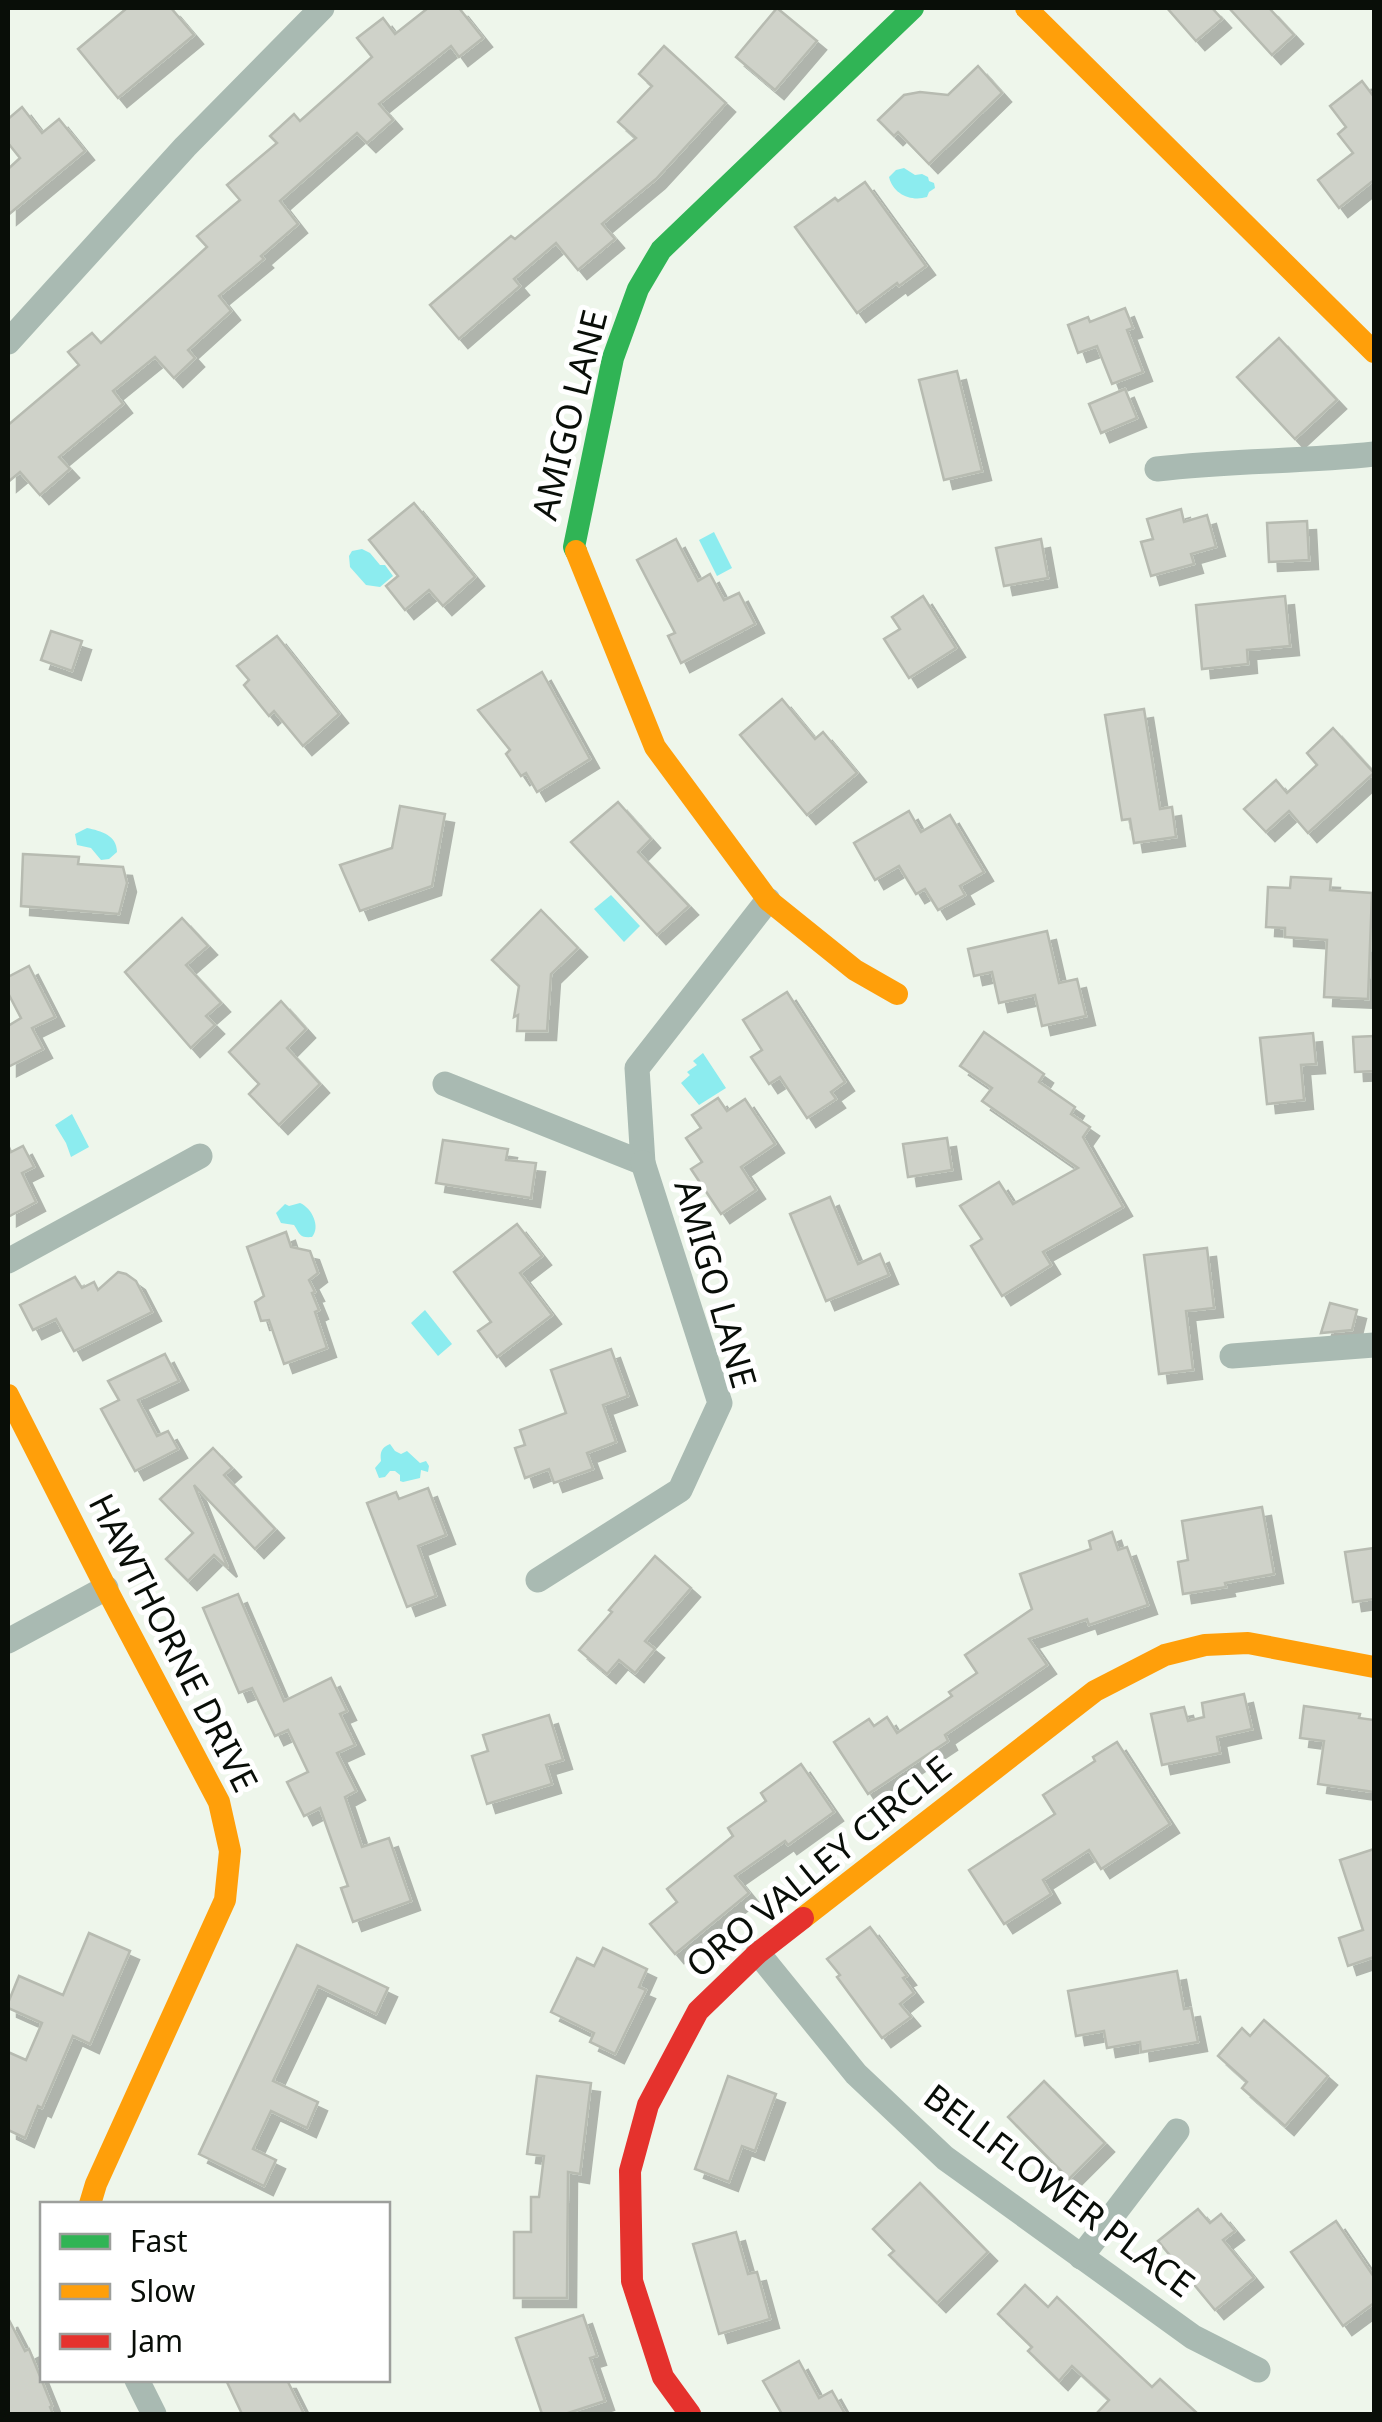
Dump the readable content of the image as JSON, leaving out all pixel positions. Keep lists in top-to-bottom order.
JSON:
{
  "streets": {
    "street": [
      "AMIGO LANE",
      "HAWTHORNE DRIVE",
      "ORO VALLEY CIRCLE",
      "BELLFLOWER PLACE"
    ]
  },
  "crossings": [
    ["ORO VALLEY CIRCLE", "BELLFLOWER PLACE"]
  ],
  "legend": ["Fast", "Slow", "Jam"]
}
